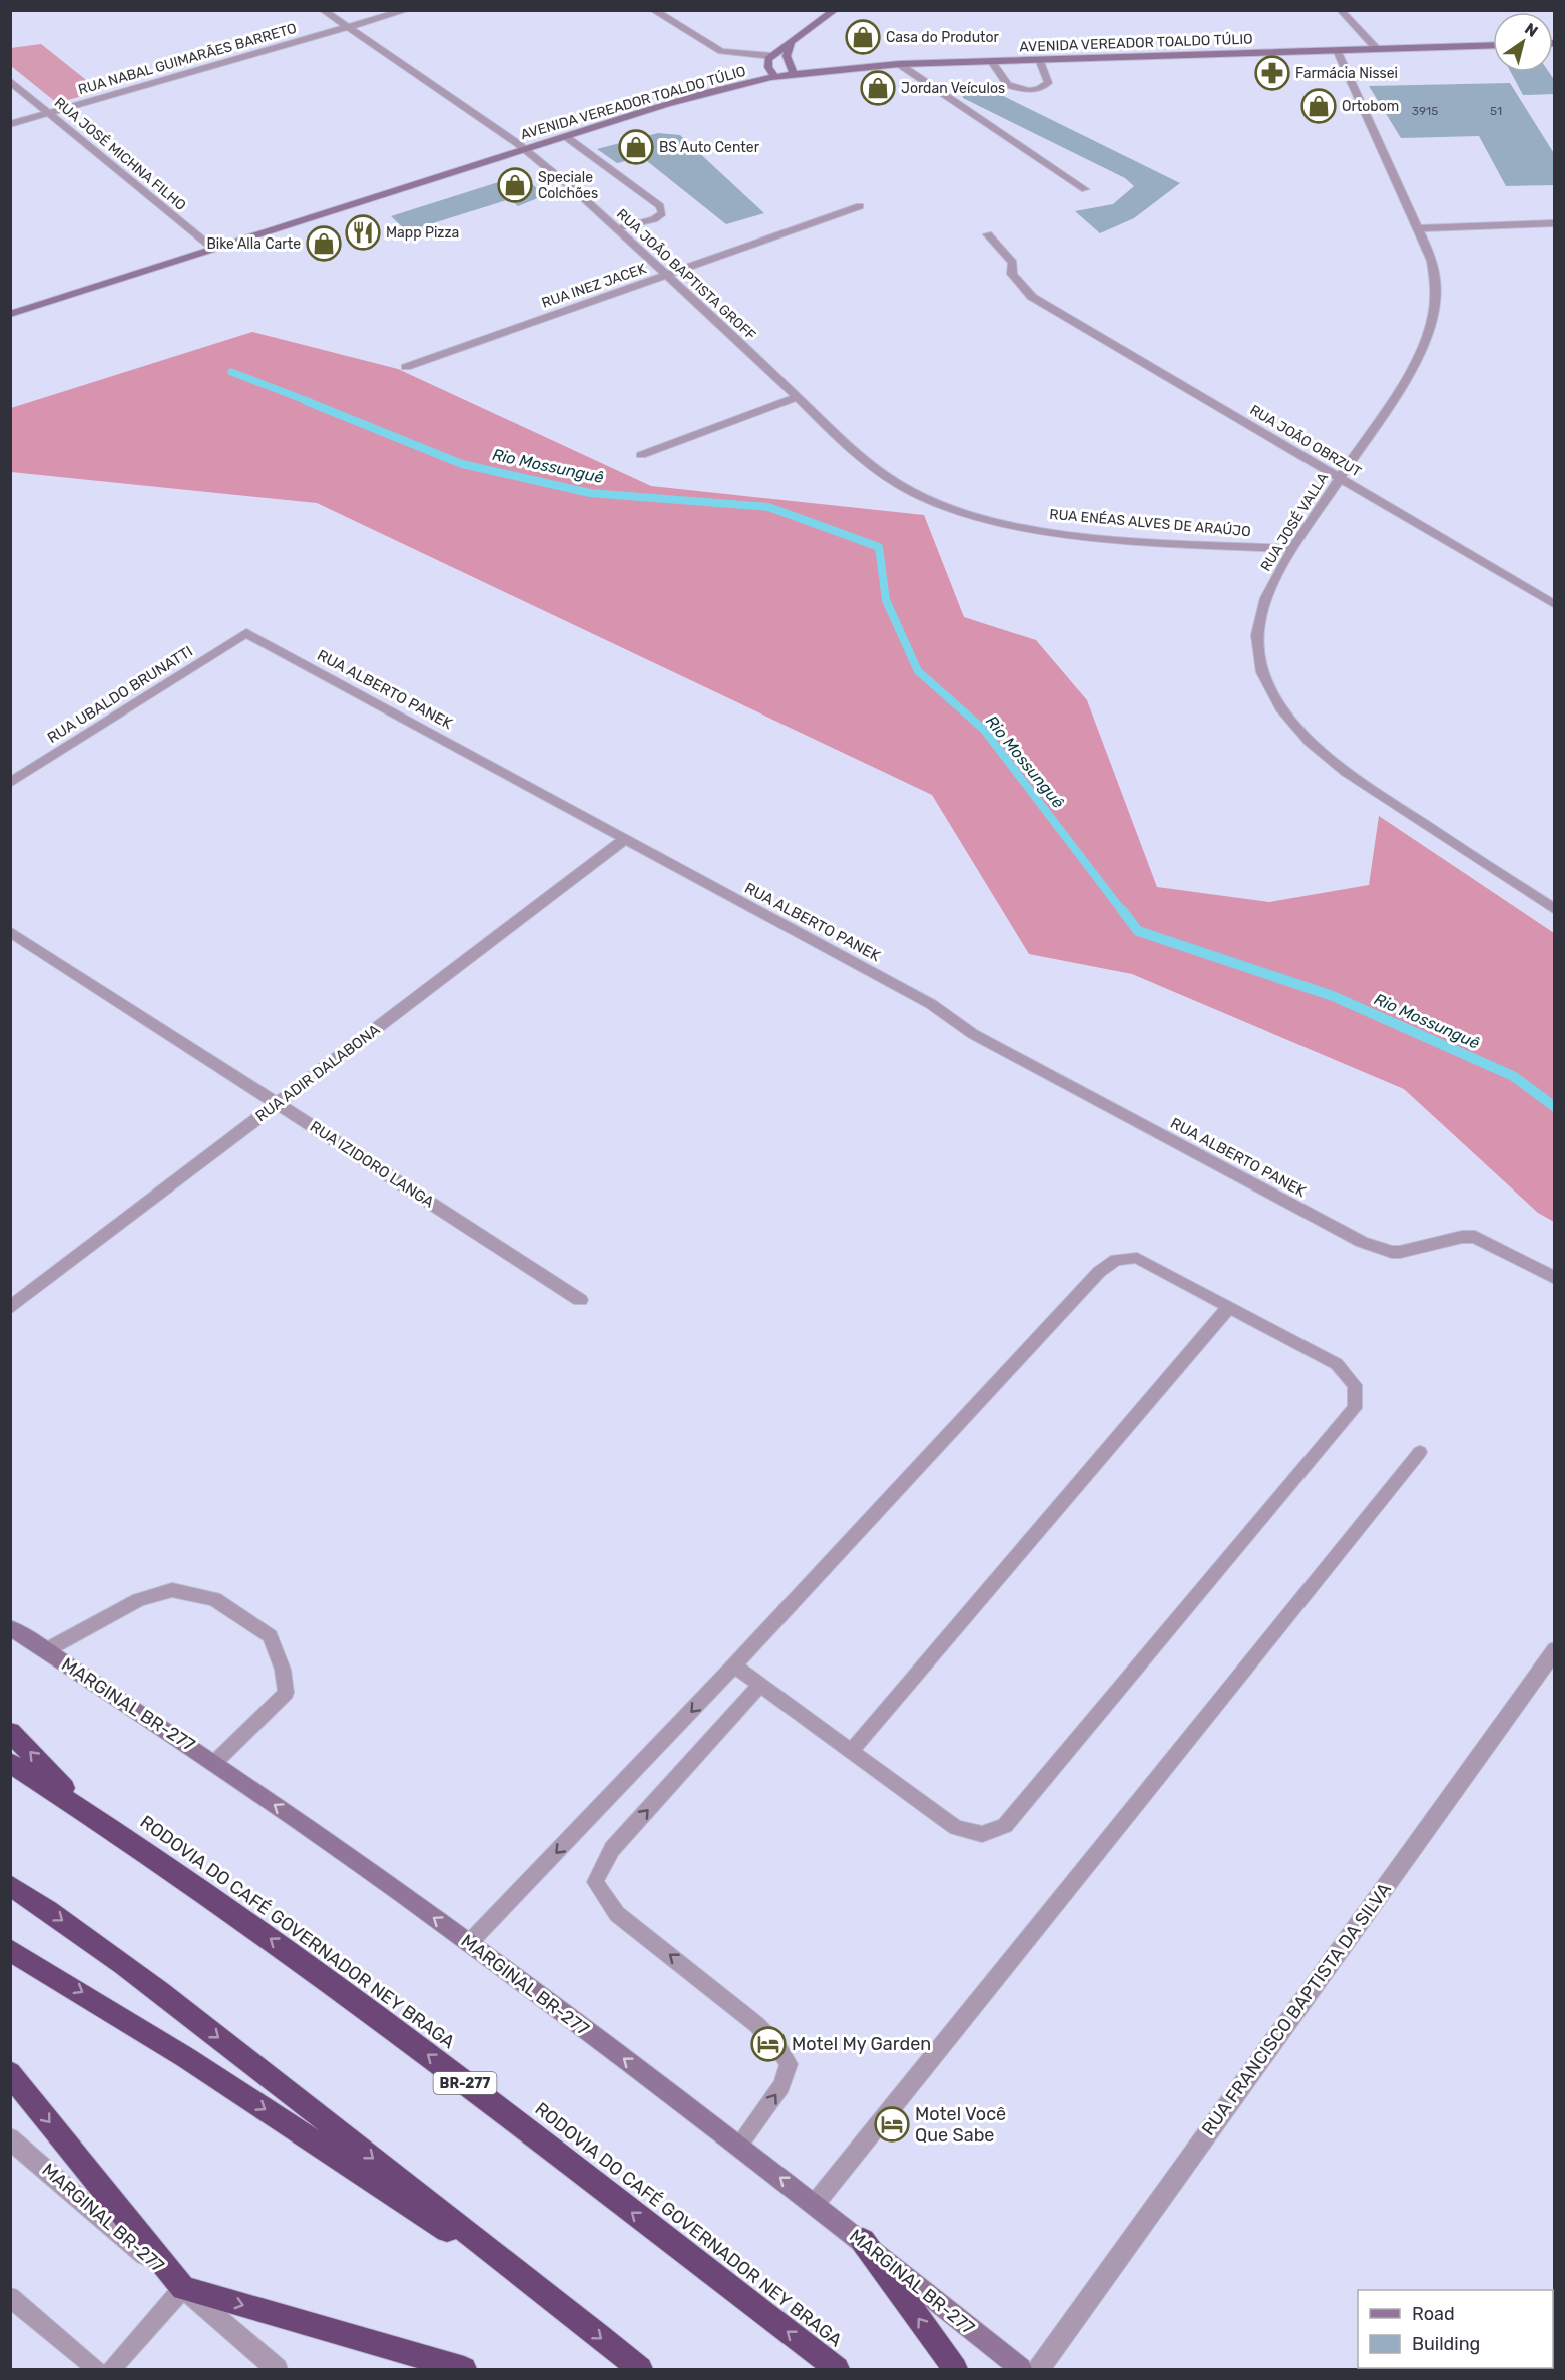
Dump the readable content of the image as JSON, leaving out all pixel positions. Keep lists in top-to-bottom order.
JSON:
{
  "streets": {
    "highway": ["RODOVIA DO CAFÉ GOVERNADOR NEY BRAGA", "BR-277"],
    "main road": ["AVENIDA VEREADOR TOALDO TÚLIO", "MARGINAL BR-277"],
    "street": [
      "RUA NABAL GUIMARÃES BARRETO",
      "RUA JOSÉ MICHNA FILHO",
      "RUA JOÃO BAPTISTA GROFF",
      "RUA INEZ JACEK",
      "RUA JOÃO OBRZUT",
      "RUA JOSÉ VALLA",
      "RUA ENÉAS ALVES DE ARAÚJO",
      "RUA ALBERTO PANEK",
      "RUA UBALDO BRUNATTI",
      "RUA ADIR DALABONA",
      "RUA IZIDORO LANGA",
      "RUA FRANCISCO BAPTISTA DA SILVA"
    ]
  },
  "crossings": [
    ["AVENIDA VEREADOR TOALDO TÚLIO", "RUA JOSÉ MICHNA FILHO"],
    ["AVENIDA VEREADOR TOALDO TÚLIO", "RUA JOÃO BAPTISTA GROFF"],
    ["AVENIDA VEREADOR TOALDO TÚLIO", "RUA JOSÉ VALLA"],
    ["RUA NABAL GUIMARÃES BARRETO", "RUA JOSÉ MICHNA FILHO"],
    ["RUA NABAL GUIMARÃES BARRETO", "RUA JOÃO BAPTISTA GROFF"],
    ["RUA JOÃO BAPTISTA GROFF", "RUA INEZ JACEK"],
    ["RUA JOÃO BAPTISTA GROFF", "RUA ENÉAS ALVES DE ARAÚJO"],
    ["RUA JOÃO OBRZUT", "RUA JOSÉ VALLA"],
    ["RUA JOSÉ VALLA", "RUA ENÉAS ALVES DE ARAÚJO"],
    ["RUA ALBERTO PANEK", "RUA UBALDO BRUNATTI"],
    ["RUA ALBERTO PANEK", "RUA ADIR DALABONA"],
    ["RUA ADIR DALABONA", "RUA IZIDORO LANGA"]
  ],
  "one_way": ["MARGINAL BR-277"],
  "water": ["Rio Mossunguê"],
  "places": {
    "shop": [
      "Casa do Produtor",
      "Jordan Veículos",
      "Ortobom",
      "BS Auto Center",
      "Speciale Colchões",
      "Bike Alla Carte"
    ],
    "pharmacy": ["Farmácia Nissei"],
    "restaurant": ["Mapp Pizza"],
    "hotel": ["Motel My Garden", "Motel Você Que Sabe"]
  },
  "house_numbers": ["3915", "51"],
  "legend": ["Road", "Building"],
  "north": "top right"
}
